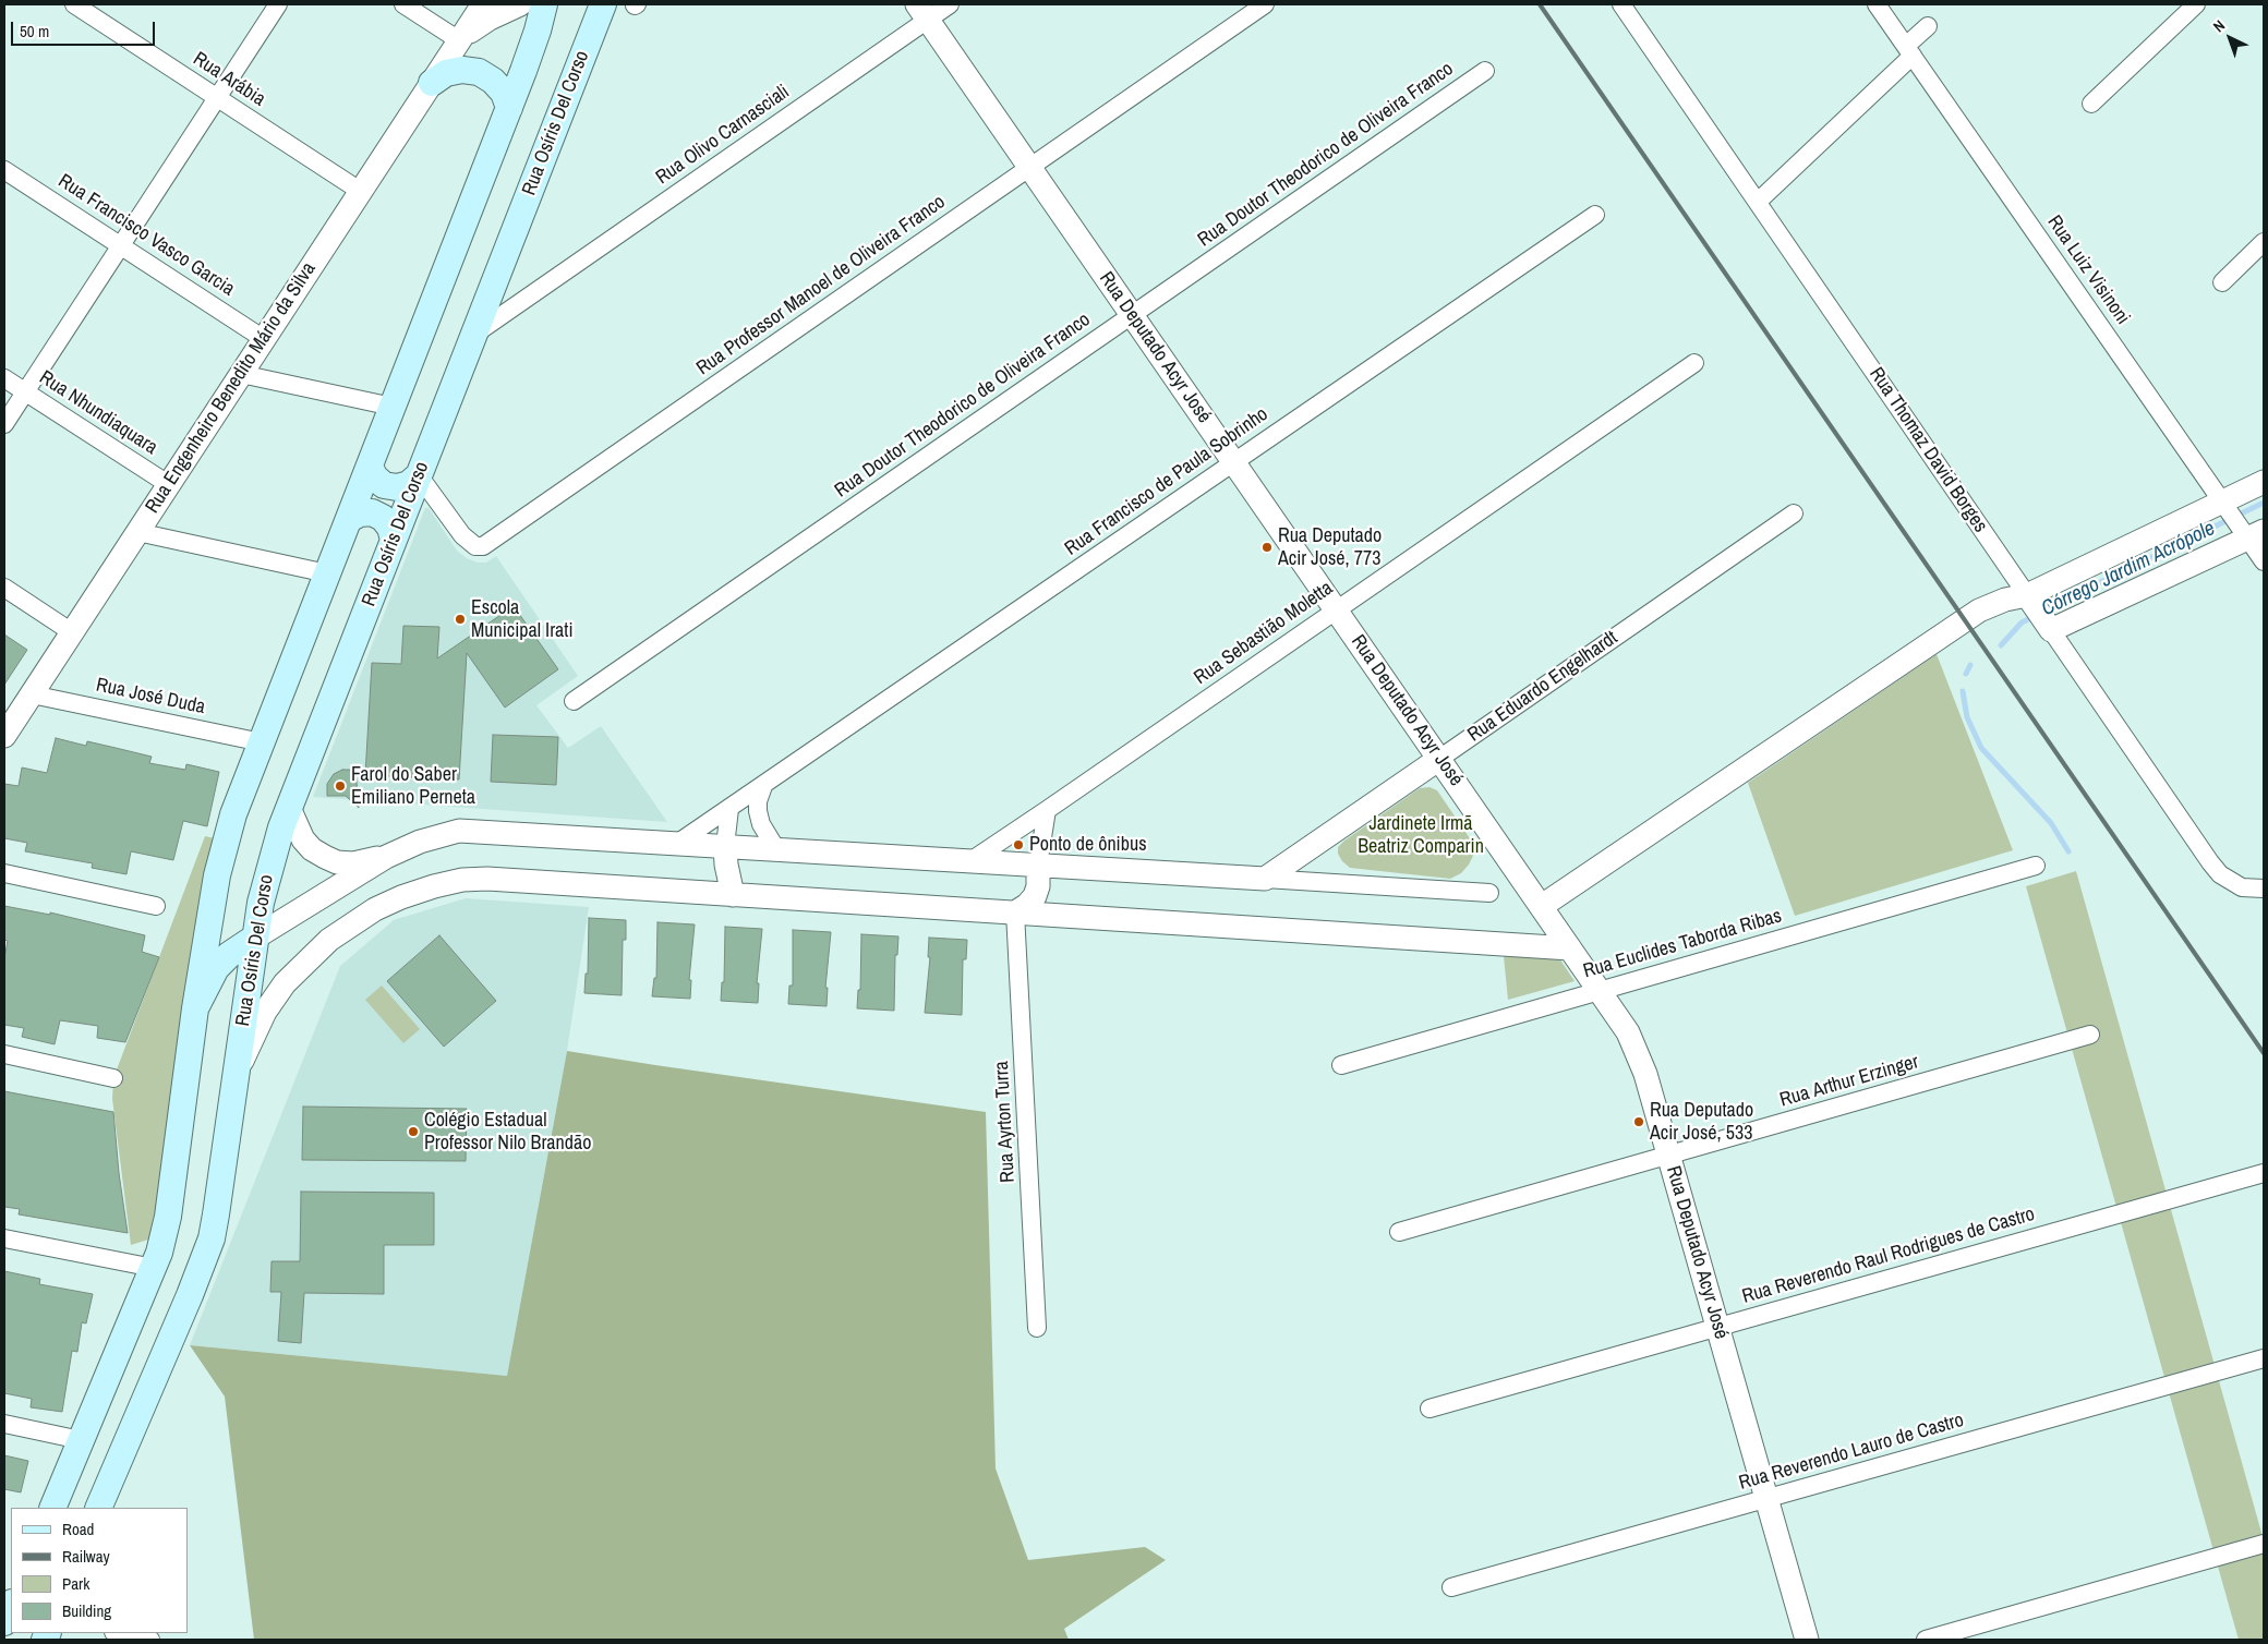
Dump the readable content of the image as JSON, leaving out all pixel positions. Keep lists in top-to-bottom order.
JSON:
{
  "streets": {
    "main road": ["Rua Osíris Del Corso"],
    "street": [
      "Rua Arábia",
      "Rua Olivo Carnasciali",
      "Rua Doutor Theodorico de Oliveira Franco",
      "Rua Francisco Vasco Garcia",
      "Rua Luiz Visinoni",
      "Rua Professor Manoel de Oliveira Franco",
      "Rua Deputado Acyr José",
      "Rua Engenheiro Benedito Mário da Silva",
      "Rua Nhundiaquara",
      "Rua Thomaz David Borges",
      "Rua Francisco de Paula Sobrinho",
      "Rua Sebastião Moletta",
      "Rua Eduardo Engelhardt",
      "Rua José Duda",
      "Rua Euclides Taborda Ribas",
      "Rua Arthur Erzinger",
      "Rua Ayrton Turra",
      "Rua Reverendo Raul Rodrigues de Castro",
      "Rua Reverendo Lauro de Castro"
    ]
  },
  "crossings": [
    ["Rua Arábia", "Rua Engenheiro Benedito Mário da Silva"],
    ["Rua Osíris Del Corso", "Rua Olivo Carnasciali"],
    ["Rua Osíris Del Corso", "Rua Professor Manoel de Oliveira Franco"],
    ["Rua Olivo Carnasciali", "Rua Deputado Acyr José"],
    ["Rua Doutor Theodorico de Oliveira Franco", "Rua Deputado Acyr José"],
    ["Rua Francisco Vasco Garcia", "Rua Engenheiro Benedito Mário da Silva"],
    ["Rua Professor Manoel de Oliveira Franco", "Rua Deputado Acyr José"],
    ["Rua Deputado Acyr José", "Rua Francisco de Paula Sobrinho"],
    ["Rua Deputado Acyr José", "Rua Sebastião Moletta"],
    ["Rua Deputado Acyr José", "Rua Eduardo Engelhardt"],
    ["Rua Deputado Acyr José", "Rua Euclides Taborda Ribas"],
    ["Rua Deputado Acyr José", "Rua Arthur Erzinger"],
    ["Rua Deputado Acyr José", "Rua Reverendo Raul Rodrigues de Castro"],
    ["Rua Deputado Acyr José", "Rua Reverendo Lauro de Castro"],
    ["Rua Engenheiro Benedito Mário da Silva", "Rua Nhundiaquara"],
    ["Rua Engenheiro Benedito Mário da Silva", "Rua José Duda"]
  ],
  "water": ["Córrego Jardim Acrópole"],
  "parks": ["Jardinete Irmã Beatriz Comparin"],
  "places": [
    "Rua Deputado Acir José, 773",
    "Escola Municipal Irati",
    "Farol do Saber Emiliano Perneta",
    "Ponto de ônibus",
    "Rua Deputado Acir José, 533",
    "Colégio Estadual Professor Nilo Brandão"
  ],
  "legend": [
    "Road",
    "Railway",
    "Park",
    "Building"
  ],
  "scale_bar": "50 m",
  "north": "top left"
}
